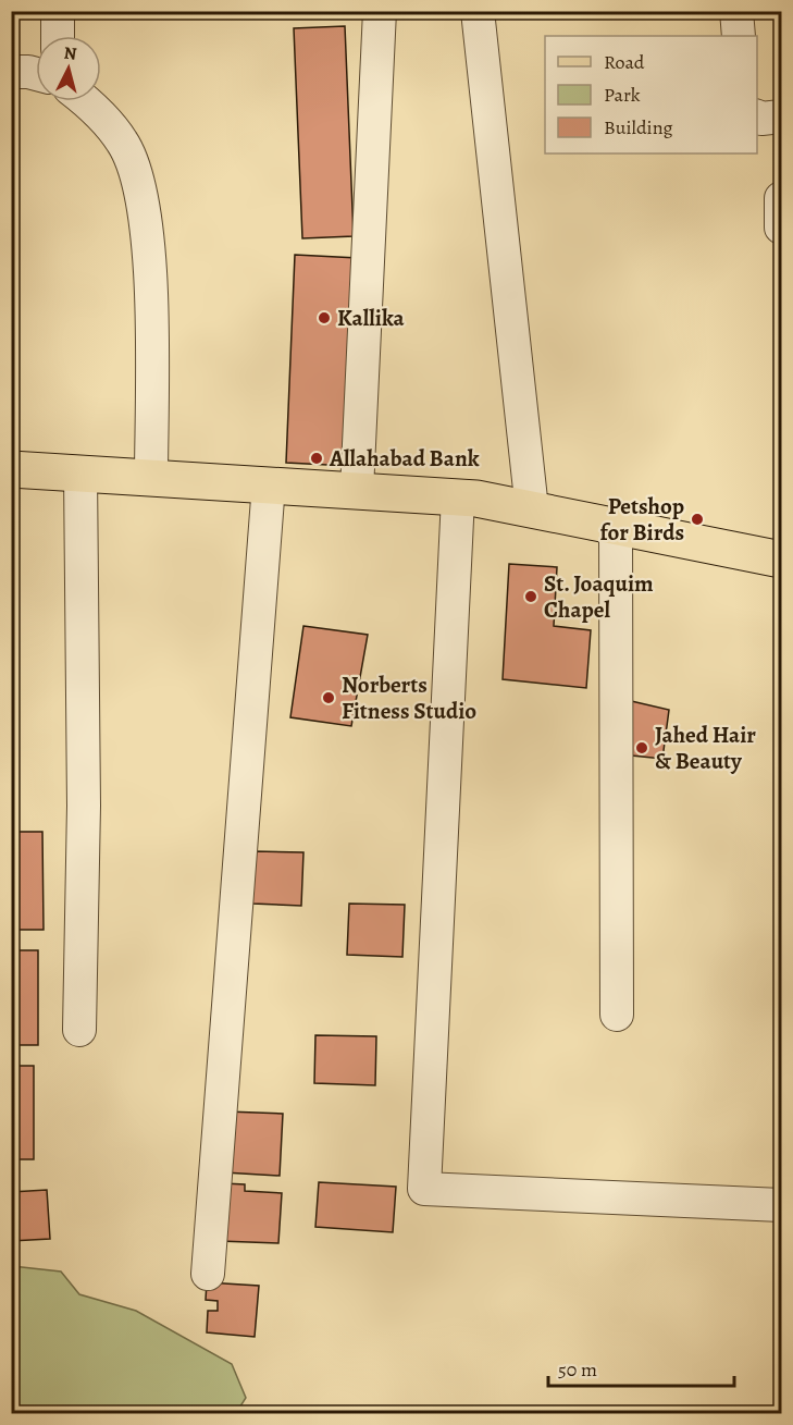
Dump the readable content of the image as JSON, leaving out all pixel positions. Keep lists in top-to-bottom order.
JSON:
{
  "places": [
    "Kallika",
    "Allahabad Bank",
    "Petshop for Birds",
    "St. Joaquim Chapel",
    "Norberts Fitness Studio",
    "Jahed Hair & Beauty"
  ],
  "legend": ["Road", "Park", "Building"],
  "scale_bar": "50 m",
  "north": "top"
}
